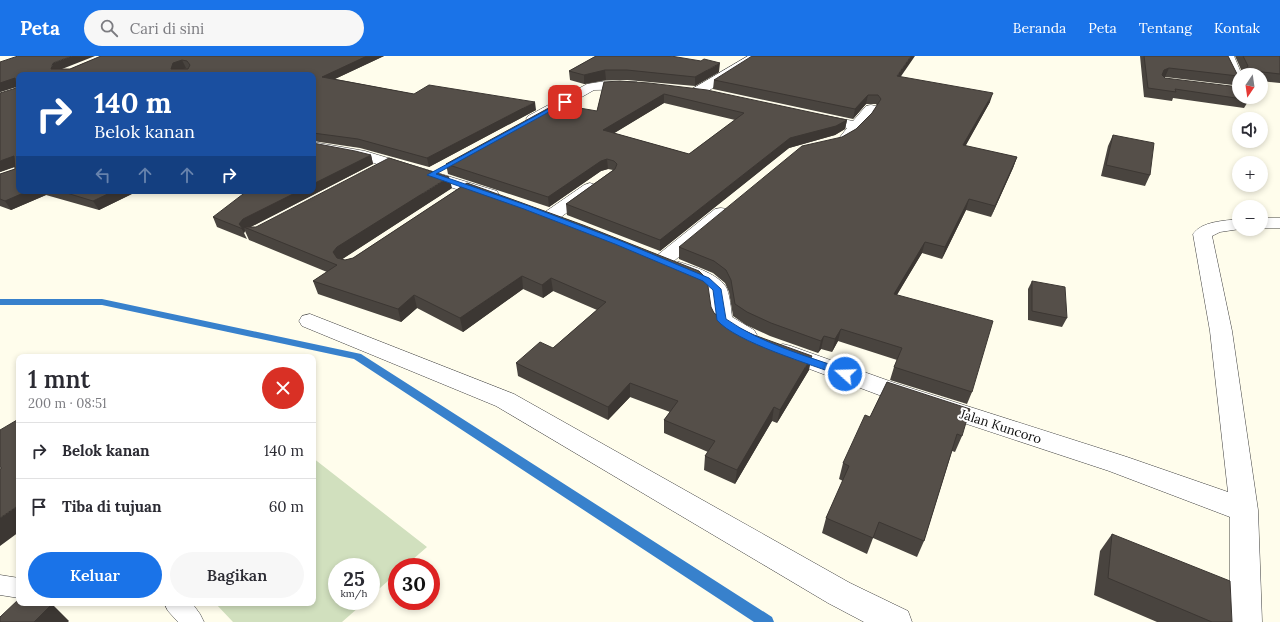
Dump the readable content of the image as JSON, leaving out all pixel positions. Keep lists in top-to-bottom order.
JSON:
{
  "streets": {
    "street": ["Jalan Kuncoro"]
  },
  "north": "bottom",
  "page": {
    "header": "Peta",
    "search": "Cari di sini",
    "nav": [
      "Beranda",
      "Peta",
      "Tentang",
      "Kontak"
    ],
    "map_buttons": ["+", "−"],
    "turn": ["140 m", "Belok kanan"],
    "heading": ["1 mnt", "200 m · 08:51"],
    "list": [
      {
        "name": "Belok kanan",
        "value": "140 m"
      },
      {
        "name": "Tiba di tujuan",
        "value": "60 m"
      }
    ],
    "buttons": ["Keluar", "Bagikan"],
    "speed": "25 km/h",
    "limit": "30"
  }
}
